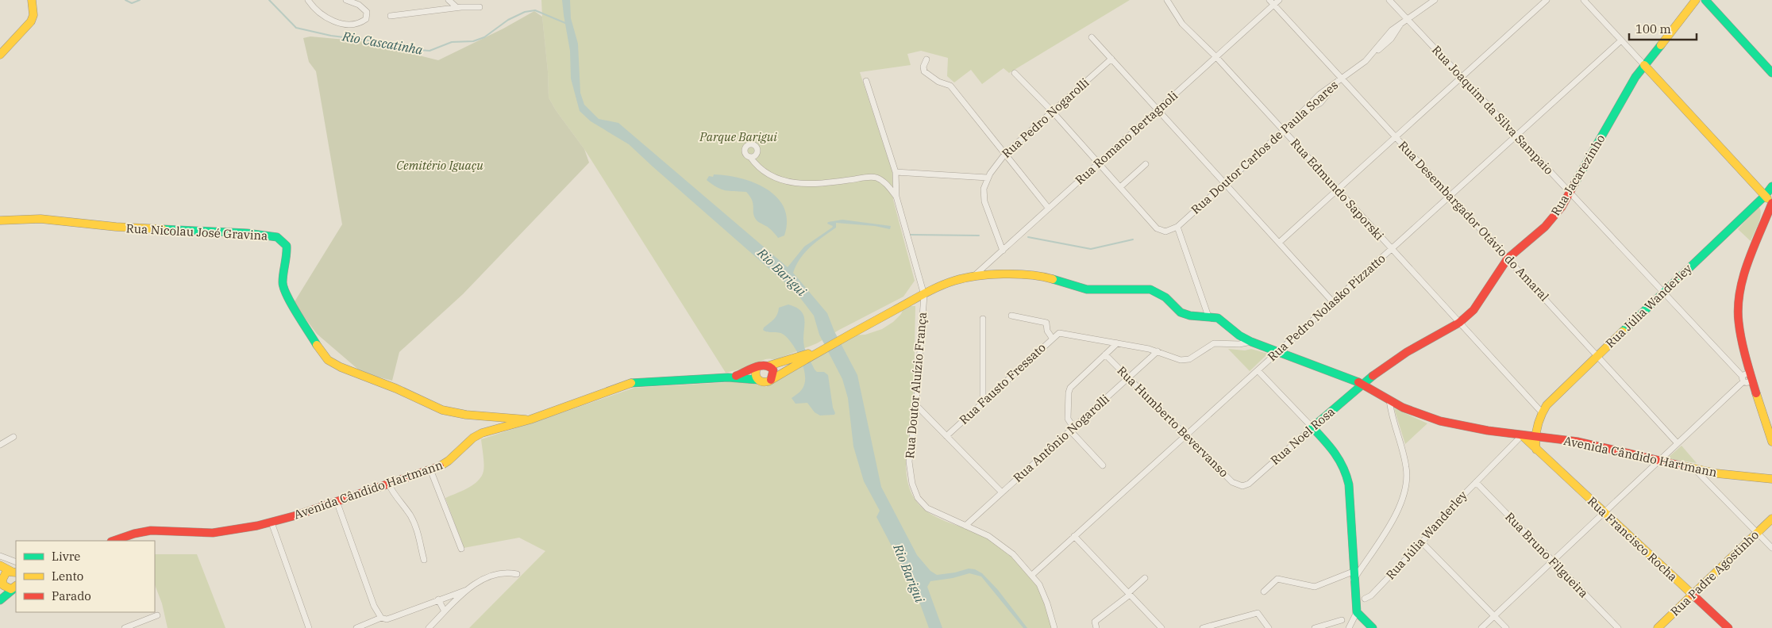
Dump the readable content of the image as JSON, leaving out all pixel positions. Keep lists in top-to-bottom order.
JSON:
{
  "streets": {
    "main road": [
      "Rua Jacarezinho",
      "Rua Nicolau José Gravina",
      "Rua Júlia Wanderley",
      "Rua Noel Rosa",
      "Avenida Cândido Hartmann",
      "Rua Francisco Rocha",
      "Rua Padre Agostinho"
    ],
    "street": [
      "Rua Joaquim da Silva Sampaio",
      "Rua Pedro Nogarolli",
      "Rua Romano Bertagnoli",
      "Rua Doutor Carlos de Paula Soares",
      "Rua Edmundo Saporski",
      "Rua Desembargador Otávio do Amaral",
      "Rua Pedro Nolasko Pizzatto",
      "Rua Fausto Fressato",
      "Rua Doutor Aluízio França",
      "Rua Humberto Bevervanso",
      "Rua Antônio Nogarolli",
      "Rua Bruno Filgueira"
    ]
  },
  "crossings": [
    ["Rua Joaquim da Silva Sampaio", "Rua Doutor Carlos de Paula Soares"],
    ["Rua Joaquim da Silva Sampaio", "Rua Jacarezinho"],
    ["Rua Joaquim da Silva Sampaio", "Rua Júlia Wanderley"],
    ["Rua Joaquim da Silva Sampaio", "Rua Pedro Nolasko Pizzatto"],
    ["Rua Pedro Nogarolli", "Rua Romano Bertagnoli"],
    ["Rua Romano Bertagnoli", "Rua Edmundo Saporski"],
    ["Rua Romano Bertagnoli", "Rua Desembargador Otávio do Amaral"],
    ["Rua Romano Bertagnoli", "Avenida Cândido Hartmann"],
    ["Rua Doutor Carlos de Paula Soares", "Rua Edmundo Saporski"],
    ["Rua Doutor Carlos de Paula Soares", "Rua Desembargador Otávio do Amaral"],
    ["Rua Jacarezinho", "Rua Edmundo Saporski"],
    ["Rua Jacarezinho", "Rua Desembargador Otávio do Amaral"],
    ["Rua Jacarezinho", "Rua Noel Rosa"],
    ["Rua Jacarezinho", "Avenida Cândido Hartmann"],
    ["Rua Edmundo Saporski", "Rua Júlia Wanderley"],
    ["Rua Edmundo Saporski", "Rua Pedro Nolasko Pizzatto"],
    ["Rua Desembargador Otávio do Amaral", "Rua Júlia Wanderley"],
    ["Rua Desembargador Otávio do Amaral", "Rua Pedro Nolasko Pizzatto"],
    ["Rua Nicolau José Gravina", "Avenida Cândido Hartmann"],
    ["Rua Júlia Wanderley", "Avenida Cândido Hartmann"],
    ["Rua Júlia Wanderley", "Rua Francisco Rocha"],
    ["Rua Júlia Wanderley", "Rua Bruno Filgueira"],
    ["Rua Pedro Nolasko Pizzatto", "Rua Doutor Aluízio França"],
    ["Rua Pedro Nolasko Pizzatto", "Rua Humberto Bevervanso"],
    ["Rua Pedro Nolasko Pizzatto", "Avenida Cândido Hartmann"],
    ["Rua Doutor Aluízio França", "Rua Antônio Nogarolli"],
    ["Rua Doutor Aluízio França", "Avenida Cândido Hartmann"],
    ["Rua Humberto Bevervanso", "Rua Noel Rosa"],
    ["Rua Humberto Bevervanso", "Rua Antônio Nogarolli"],
    ["Rua Noel Rosa", "Avenida Cândido Hartmann"],
    ["Avenida Cândido Hartmann", "Rua Francisco Rocha"],
    ["Rua Francisco Rocha", "Rua Padre Agostinho"]
  ],
  "water": ["Rio Cascatinha", "Rio Barigui"],
  "parks": ["Parque Barigui", "Cemitério Iguaçu"],
  "legend": ["Livre", "Lento", "Parado"],
  "scale_bar": "100 m"
}
